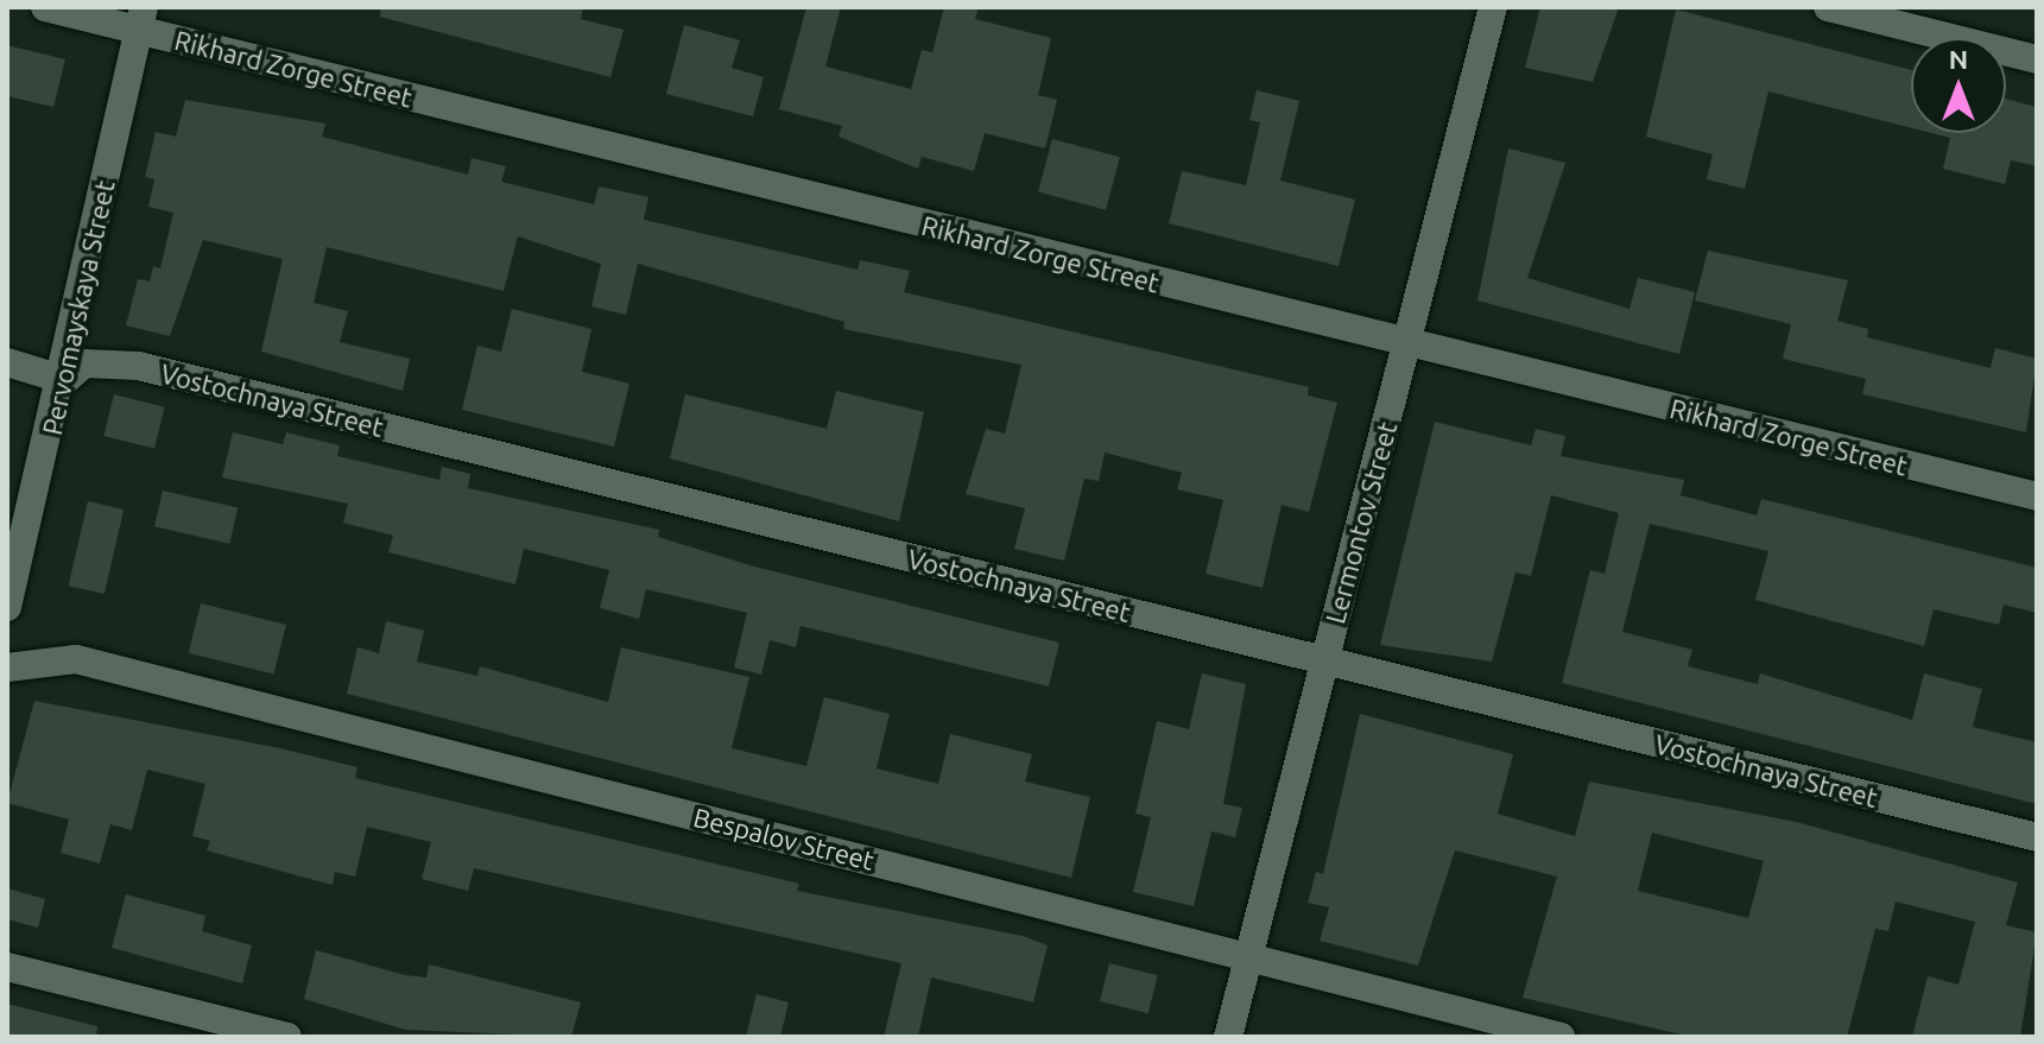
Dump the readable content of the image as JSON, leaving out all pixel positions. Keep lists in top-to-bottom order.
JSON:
{
  "streets": {
    "street": [
      "Rikhard Zorge Street",
      "Pervomayskaya Street",
      "Vostochnaya Street",
      "Lermontov Street",
      "Bespalov Street"
    ]
  },
  "crossings": [
    ["Rikhard Zorge Street", "Pervomayskaya Street"],
    ["Rikhard Zorge Street", "Lermontov Street"],
    ["Pervomayskaya Street", "Vostochnaya Street"],
    ["Vostochnaya Street", "Lermontov Street"],
    ["Lermontov Street", "Bespalov Street"]
  ],
  "north": "top"
}
